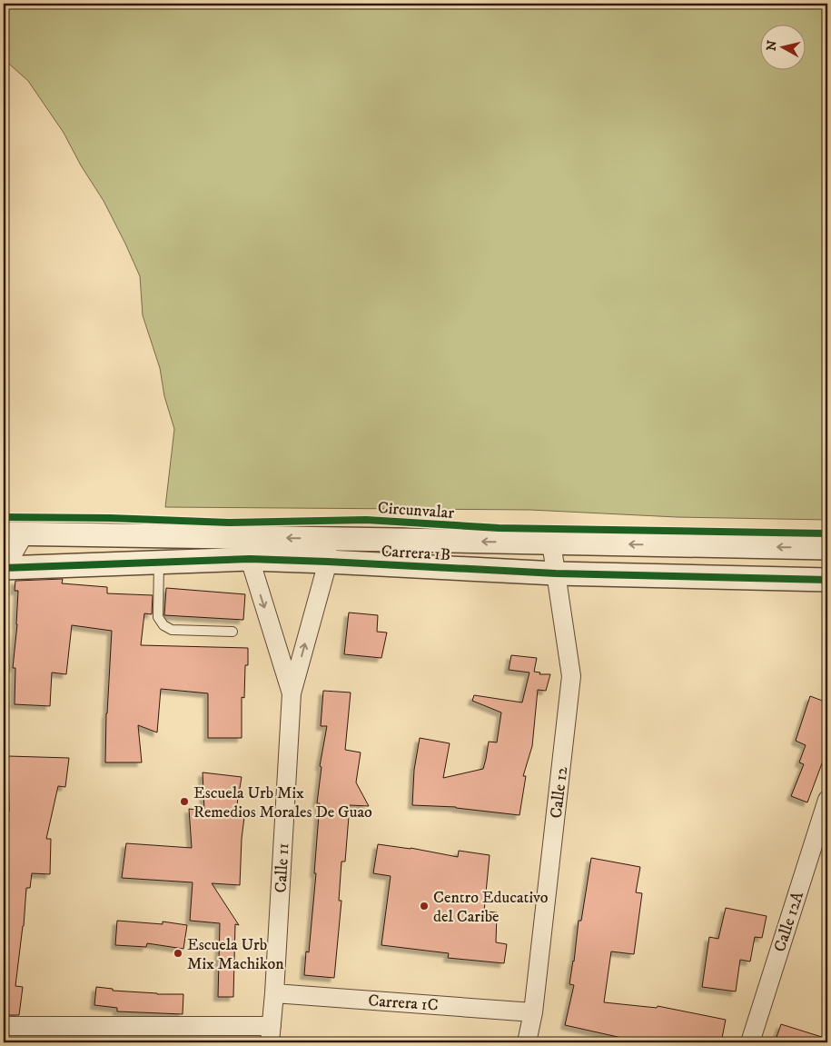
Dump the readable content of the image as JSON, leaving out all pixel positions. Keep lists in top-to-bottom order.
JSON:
{
  "streets": {
    "street": [
      "Carrera 1B",
      "Calle 12",
      "Calle 11",
      "Calle 12A",
      "Carrera 1C"
    ],
    "cycle path": ["Circunvalar"]
  },
  "crossings": [
    ["Carrera 1B", "Calle 12"],
    ["Calle 12", "Carrera 1C"],
    ["Calle 11", "Carrera 1C"]
  ],
  "places": ["Escuela Urb Mix Remedios Morales De Guao", "Centro Educativo del Caribe", "Escuela Urb Mix Machikon"],
  "north": "left"
}
